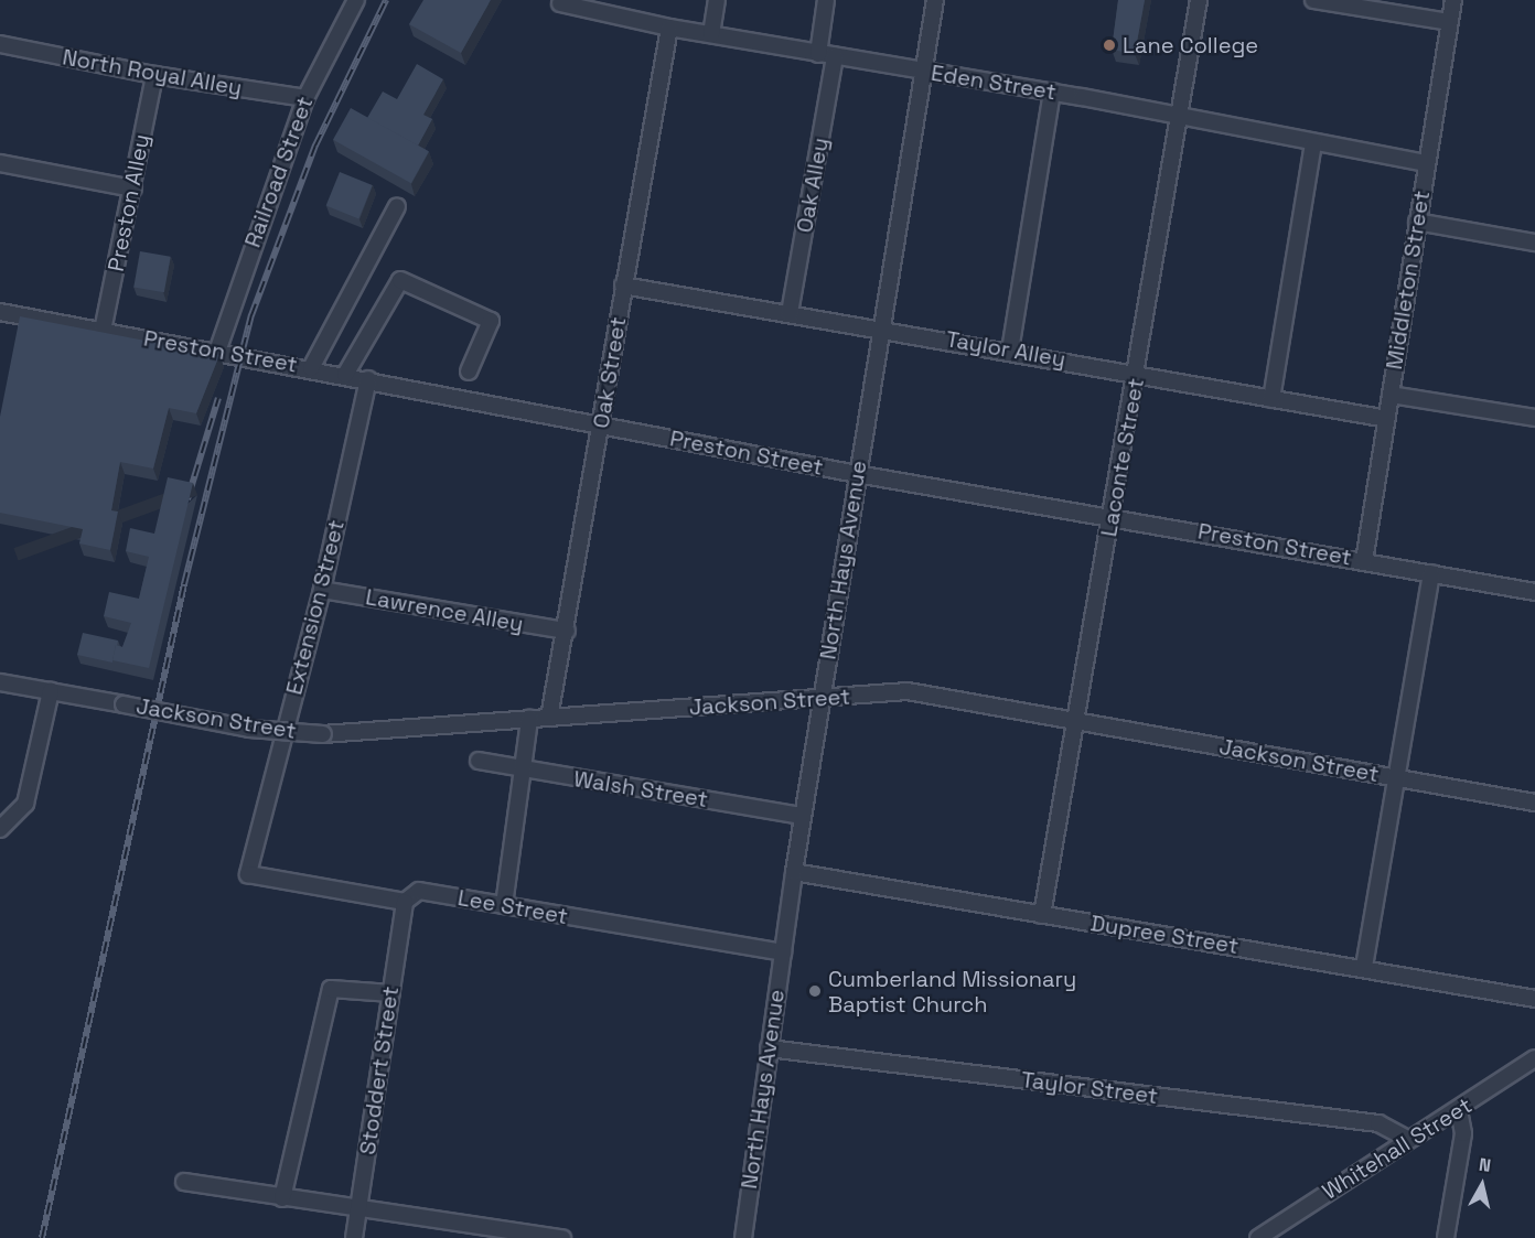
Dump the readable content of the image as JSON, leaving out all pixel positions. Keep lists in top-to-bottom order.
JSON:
{
  "streets": {
    "street": [
      "North Royal Alley",
      "Eden Street",
      "Railroad Street",
      "Oak Alley",
      "Preston Alley",
      "Middleton Street",
      "Taylor Alley",
      "Preston Street",
      "Oak Street",
      "Laconte Street",
      "North Hays Avenue",
      "Extension Street",
      "Lawrence Alley",
      "Jackson Street",
      "Walsh Street",
      "Lee Street",
      "Dupree Street",
      "Stoddert Street",
      "Taylor Street",
      "Whitehall Street"
    ]
  },
  "crossings": [
    ["North Royal Alley", "Railroad Street"],
    ["North Royal Alley", "Preston Alley"],
    ["Eden Street", "Oak Alley"],
    ["Eden Street", "Middleton Street"],
    ["Eden Street", "Oak Street"],
    ["Eden Street", "Laconte Street"],
    ["Eden Street", "North Hays Avenue"],
    ["Railroad Street", "Preston Street"],
    ["Oak Alley", "Taylor Alley"],
    ["Preston Alley", "Preston Street"],
    ["Middleton Street", "Taylor Alley"],
    ["Middleton Street", "Preston Street"],
    ["Taylor Alley", "Oak Street"],
    ["Taylor Alley", "Laconte Street"],
    ["Taylor Alley", "North Hays Avenue"],
    ["Preston Street", "Oak Street"],
    ["Preston Street", "Laconte Street"],
    ["Preston Street", "North Hays Avenue"],
    ["Preston Street", "Extension Street"],
    ["Oak Street", "Lawrence Alley"],
    ["Oak Street", "Jackson Street"],
    ["Laconte Street", "Jackson Street"],
    ["Laconte Street", "Dupree Street"],
    ["North Hays Avenue", "Jackson Street"],
    ["North Hays Avenue", "Walsh Street"],
    ["North Hays Avenue", "Lee Street"],
    ["North Hays Avenue", "Dupree Street"],
    ["North Hays Avenue", "Taylor Street"],
    ["Extension Street", "Lawrence Alley"],
    ["Extension Street", "Lee Street"],
    ["Lee Street", "Stoddert Street"],
    ["Taylor Street", "Whitehall Street"]
  ],
  "places": ["Lane College", "Cumberland Missionary Baptist Church"],
  "north": "top"
}
